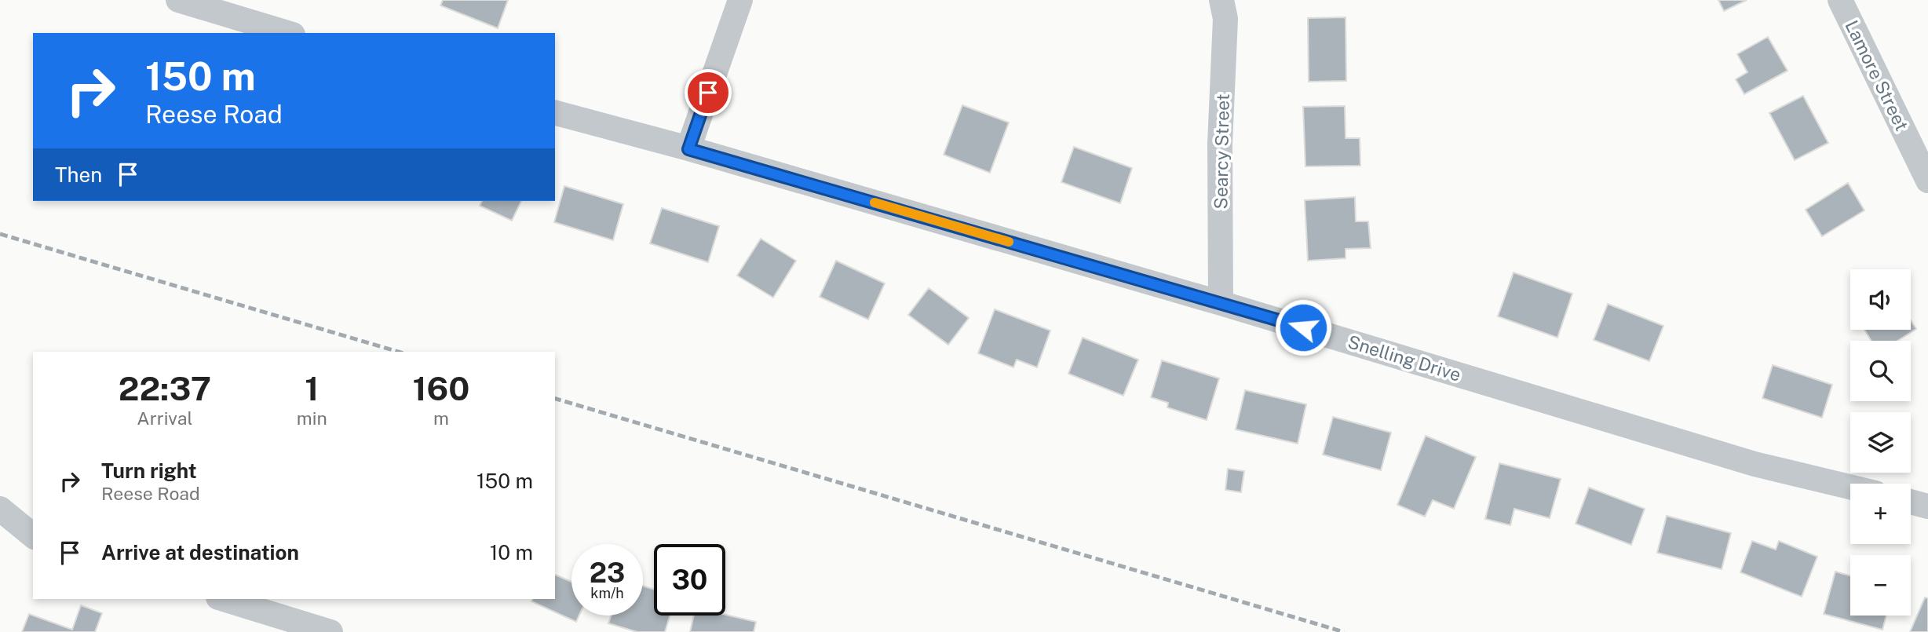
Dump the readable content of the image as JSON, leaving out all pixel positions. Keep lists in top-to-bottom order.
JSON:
{
  "streets": {
    "street": ["Lamore Street", "Searcy Street", "Snelling Drive"]
  },
  "crossings": [
    ["Searcy Street", "Snelling Drive"]
  ],
  "page": {
    "turn": ["150 m", "Reese Road"],
    "then": "Then",
    "map_buttons": ["+", "−"],
    "eta": [
      "22:37",
      "Arrival",
      "1",
      "min",
      "160",
      "m"
    ],
    "list": [
      {
        "name": "Turn right",
        "note": "Reese Road",
        "value": "150 m"
      },
      {
        "name": "Arrive at destination",
        "value": "10 m"
      }
    ],
    "speed": "23 km/h",
    "limit": "30"
  }
}
